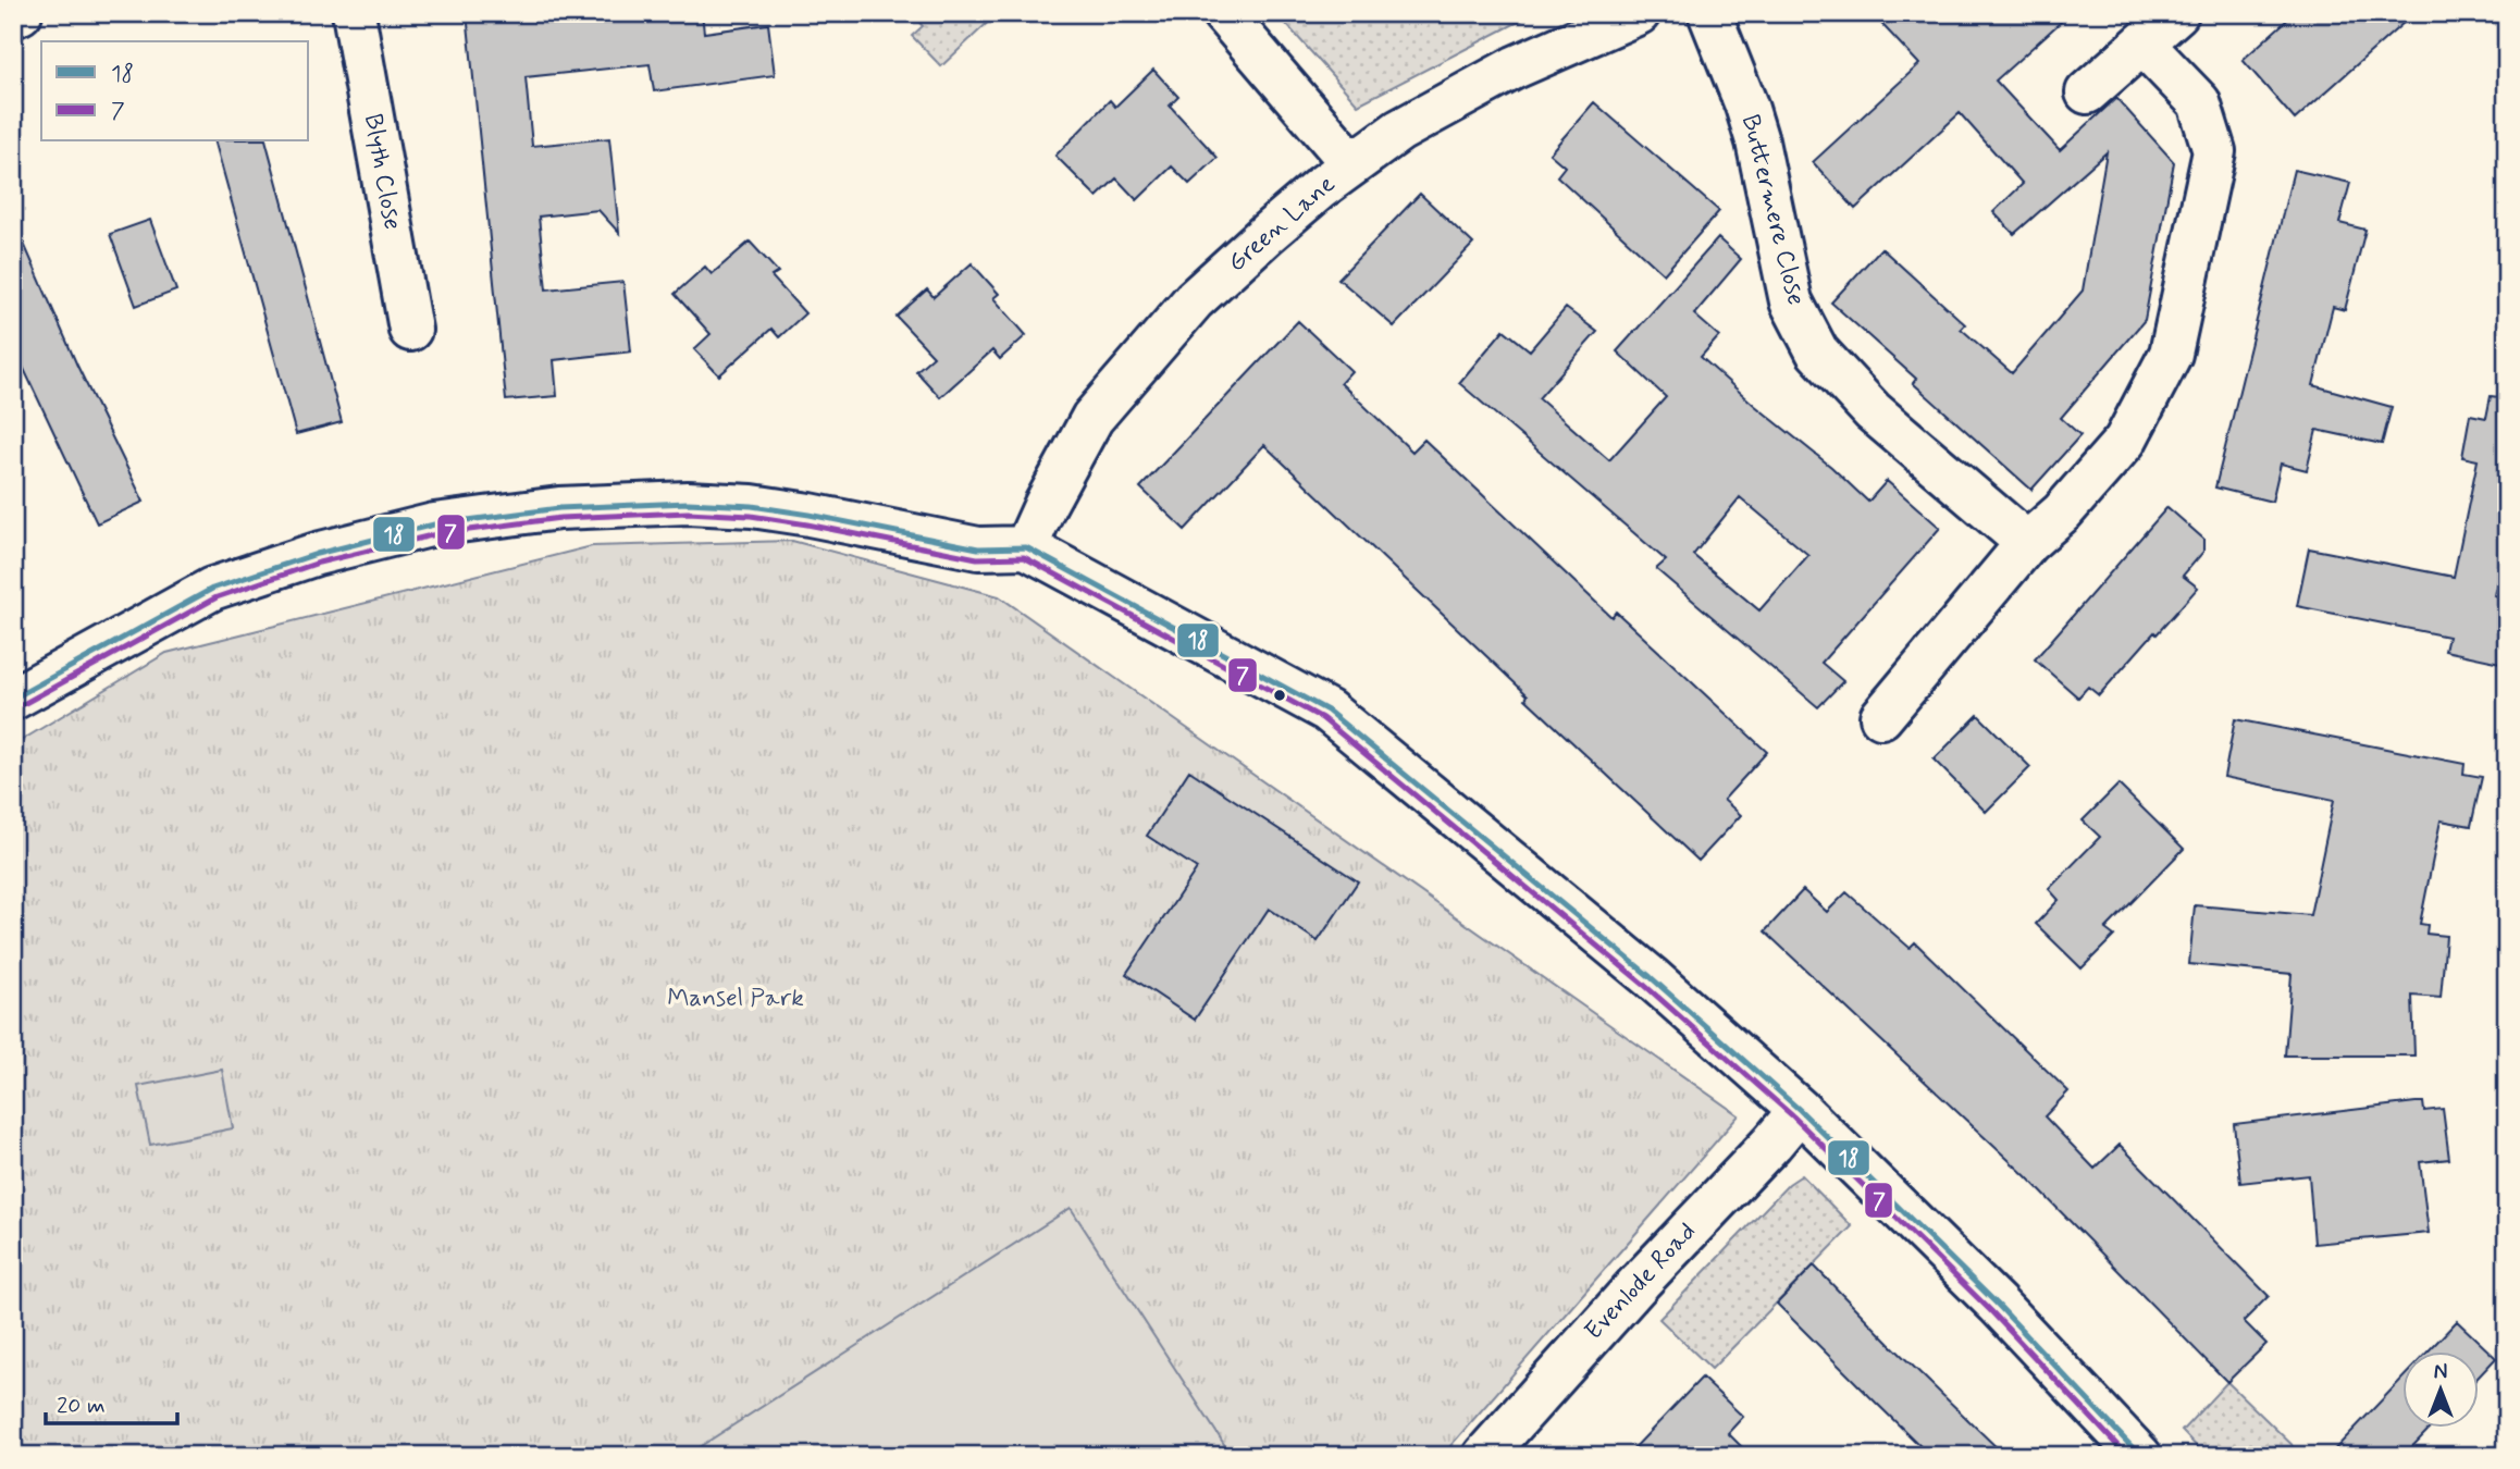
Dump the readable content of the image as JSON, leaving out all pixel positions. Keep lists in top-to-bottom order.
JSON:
{
  "streets": {
    "street": [
      "Blyth Close",
      "Buttermere Close",
      "Green Lane",
      "Evenlode Road"
    ]
  },
  "parks": ["Mansel Park"],
  "lines": ["transit line 18", "transit line 7"],
  "legend": ["18", "7"],
  "scale_bar": "20 m",
  "north": "top"
}
